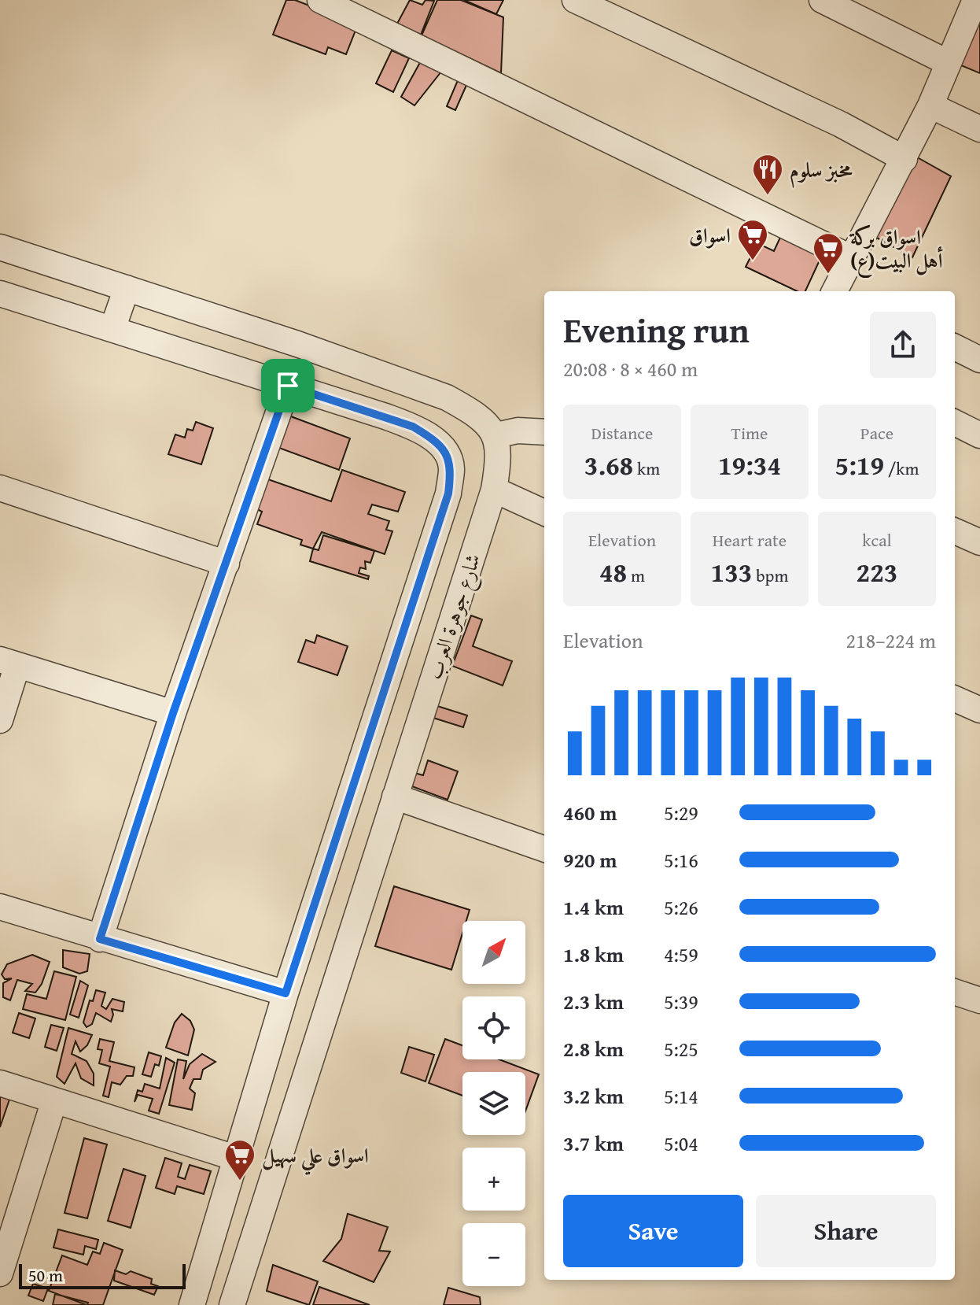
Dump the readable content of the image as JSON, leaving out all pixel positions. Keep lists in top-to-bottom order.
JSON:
{
  "streets": {
    "street": ["شارع جوهرة العرب"]
  },
  "places": {
    "restaurant": ["مخبز سلوم"],
    "supermarket": ["اسواق", "اسواق بركة أهل البيت(ع)", "اسواق علي سهيل"]
  },
  "scale_bar": "50 m",
  "north": "top right",
  "page": {
    "heading": ["Evening run", "20:08 · 8 × 460 m"],
    "stats": [
      ["Distance", "3.68 km"],
      ["Time", "19:34"],
      ["Pace", "5:19 /km"],
      ["Elevation", "48 m"],
      ["Heart rate", "133 bpm"],
      ["kcal", "223"]
    ],
    "chart": ["Elevation", "218–224 m"],
    "list": [
      {
        "name": "460 m",
        "note": "5:29"
      },
      {
        "name": "920 m",
        "note": "5:16"
      },
      {
        "name": "1.4 km",
        "note": "5:26"
      },
      {
        "name": "1.8 km",
        "note": "4:59"
      },
      {
        "name": "2.3 km",
        "note": "5:39"
      },
      {
        "name": "2.8 km",
        "note": "5:25"
      },
      {
        "name": "3.2 km",
        "note": "5:14"
      },
      {
        "name": "3.7 km",
        "note": "5:04"
      }
    ],
    "map_buttons": ["+", "−"],
    "buttons": ["Save", "Share"],
    "scale": "50 m"
  }
}
